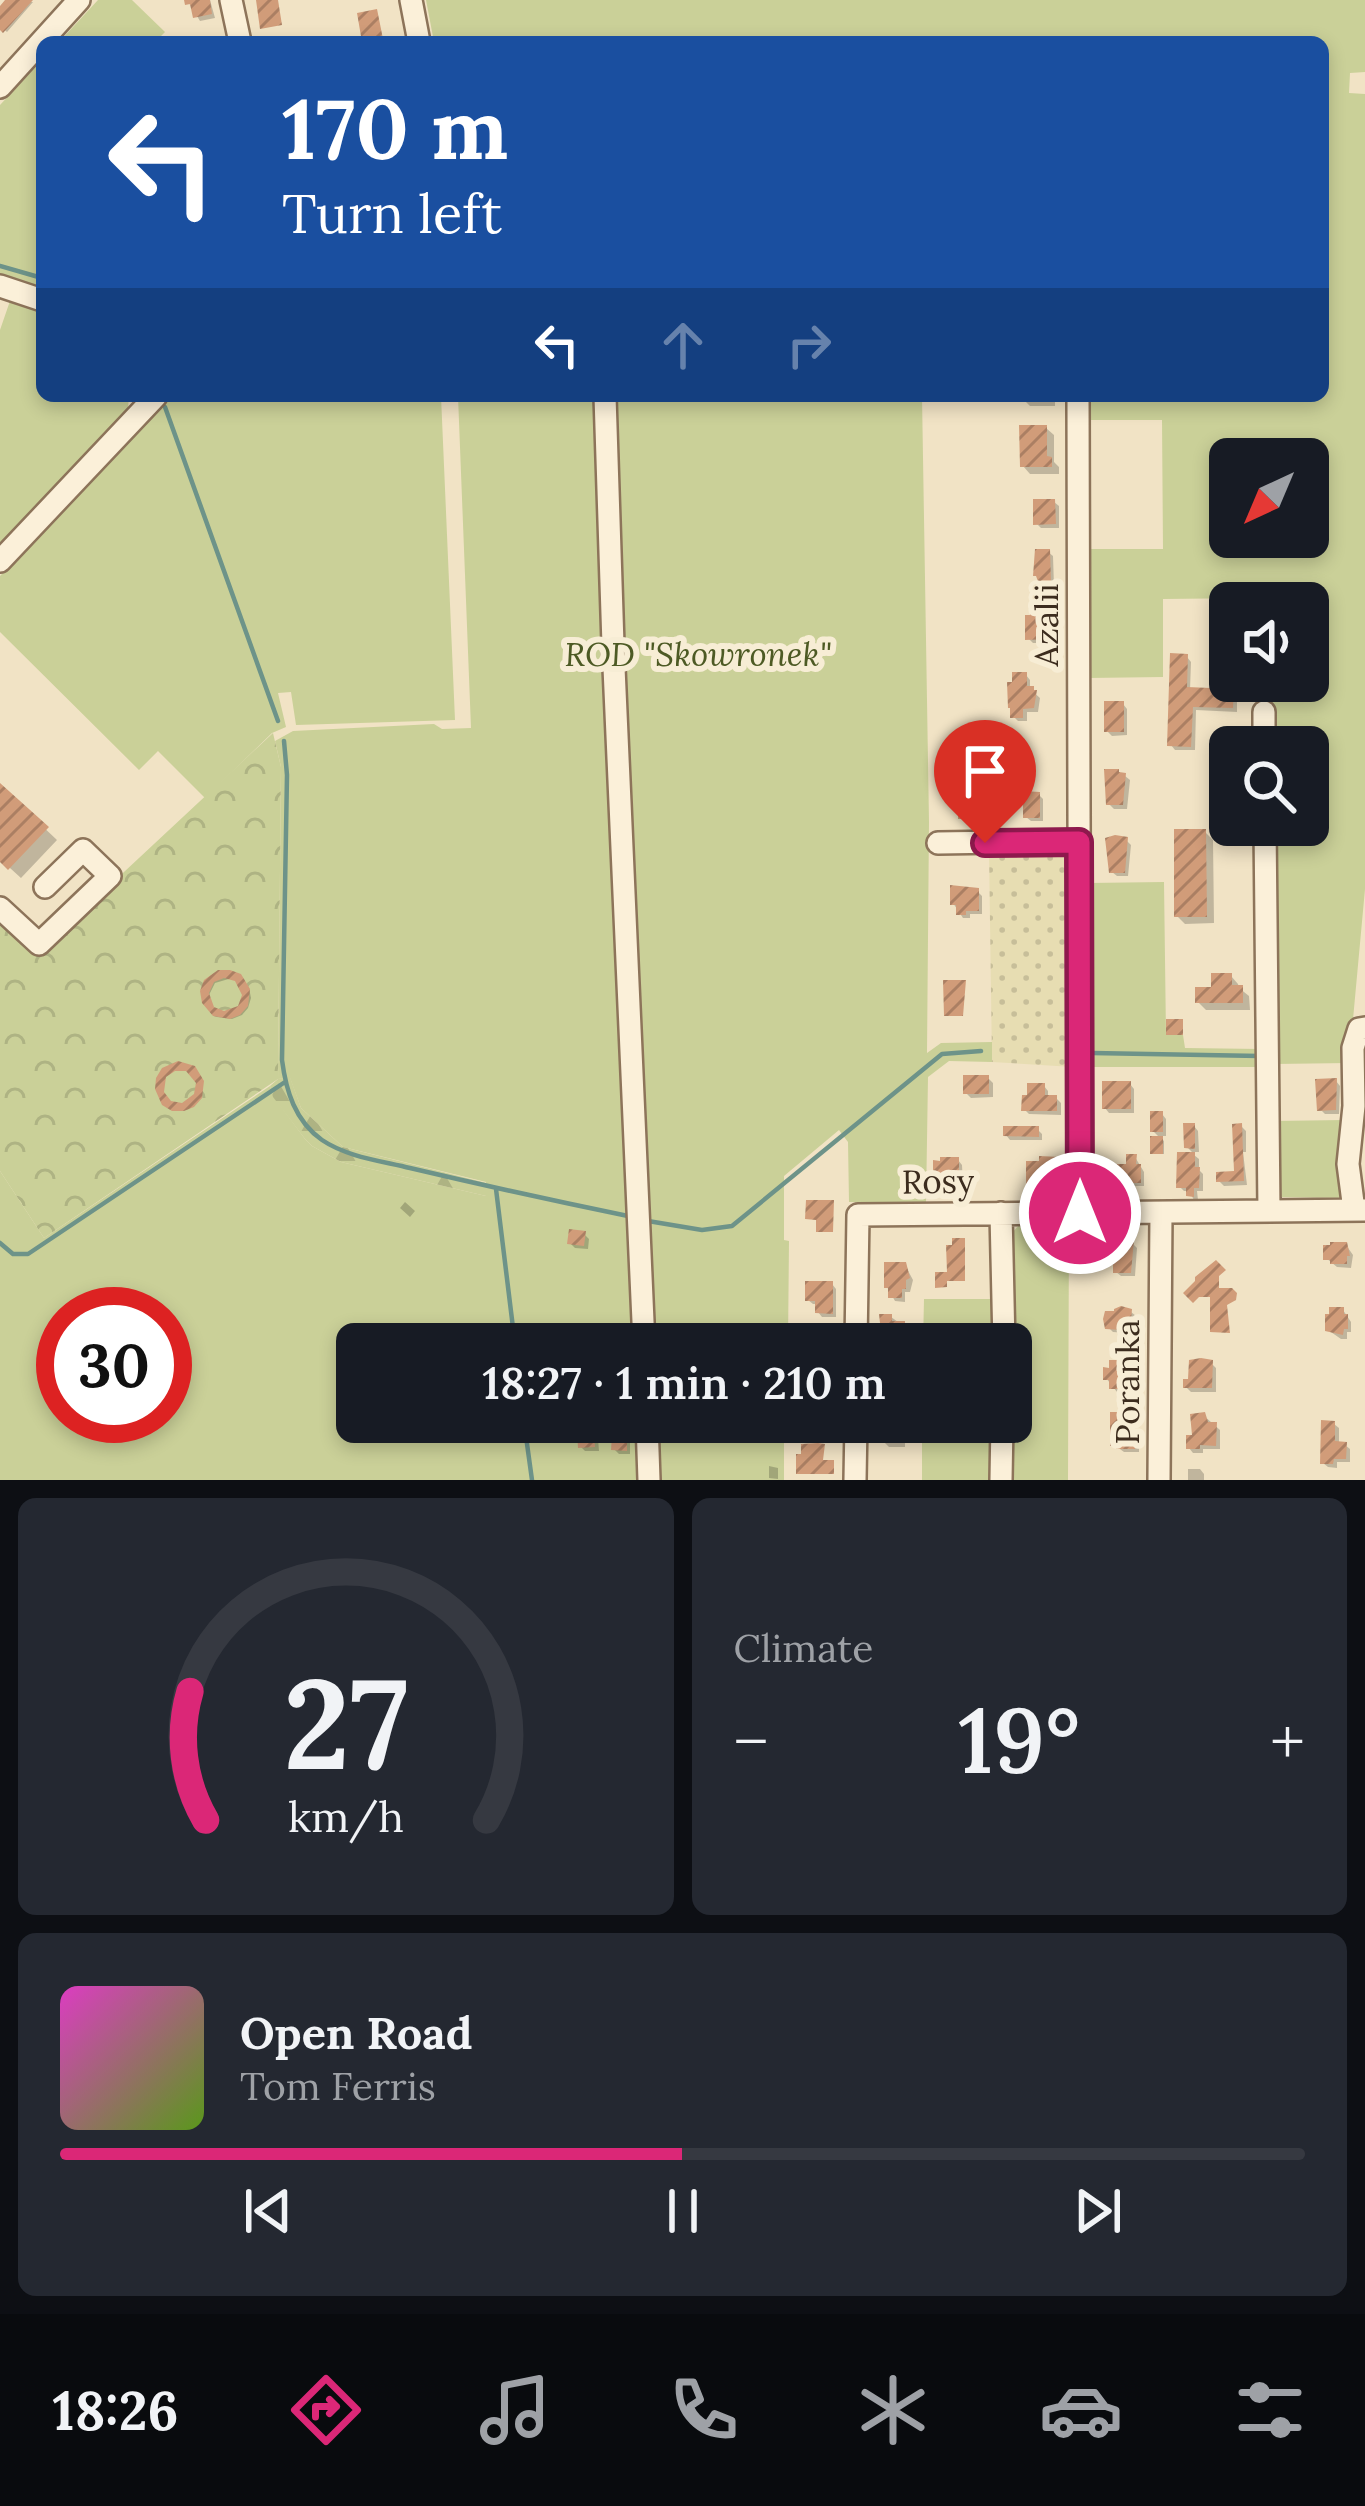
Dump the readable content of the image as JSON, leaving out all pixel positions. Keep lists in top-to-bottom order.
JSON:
{
  "streets": {
    "street": ["Azalii", "Rosy", "Poranka"]
  },
  "crossings": [
    ["Azalii", "Rosy"],
    ["Rosy", "Poranka"]
  ],
  "parks": ["ROD \"Skowronek\""],
  "north": "bottom left",
  "page": {
    "turn": ["170 m", "Turn left"],
    "limit": "30",
    "trip": "18:27 · 1 min · 210 m",
    "tile": "Climate",
    "heat": ["−", "19°", "+"],
    "song": ["Open Road", "Tom Ferris"],
    "tabs": "18:26",
    "gauge": ["27", "km/h"]
  }
}
